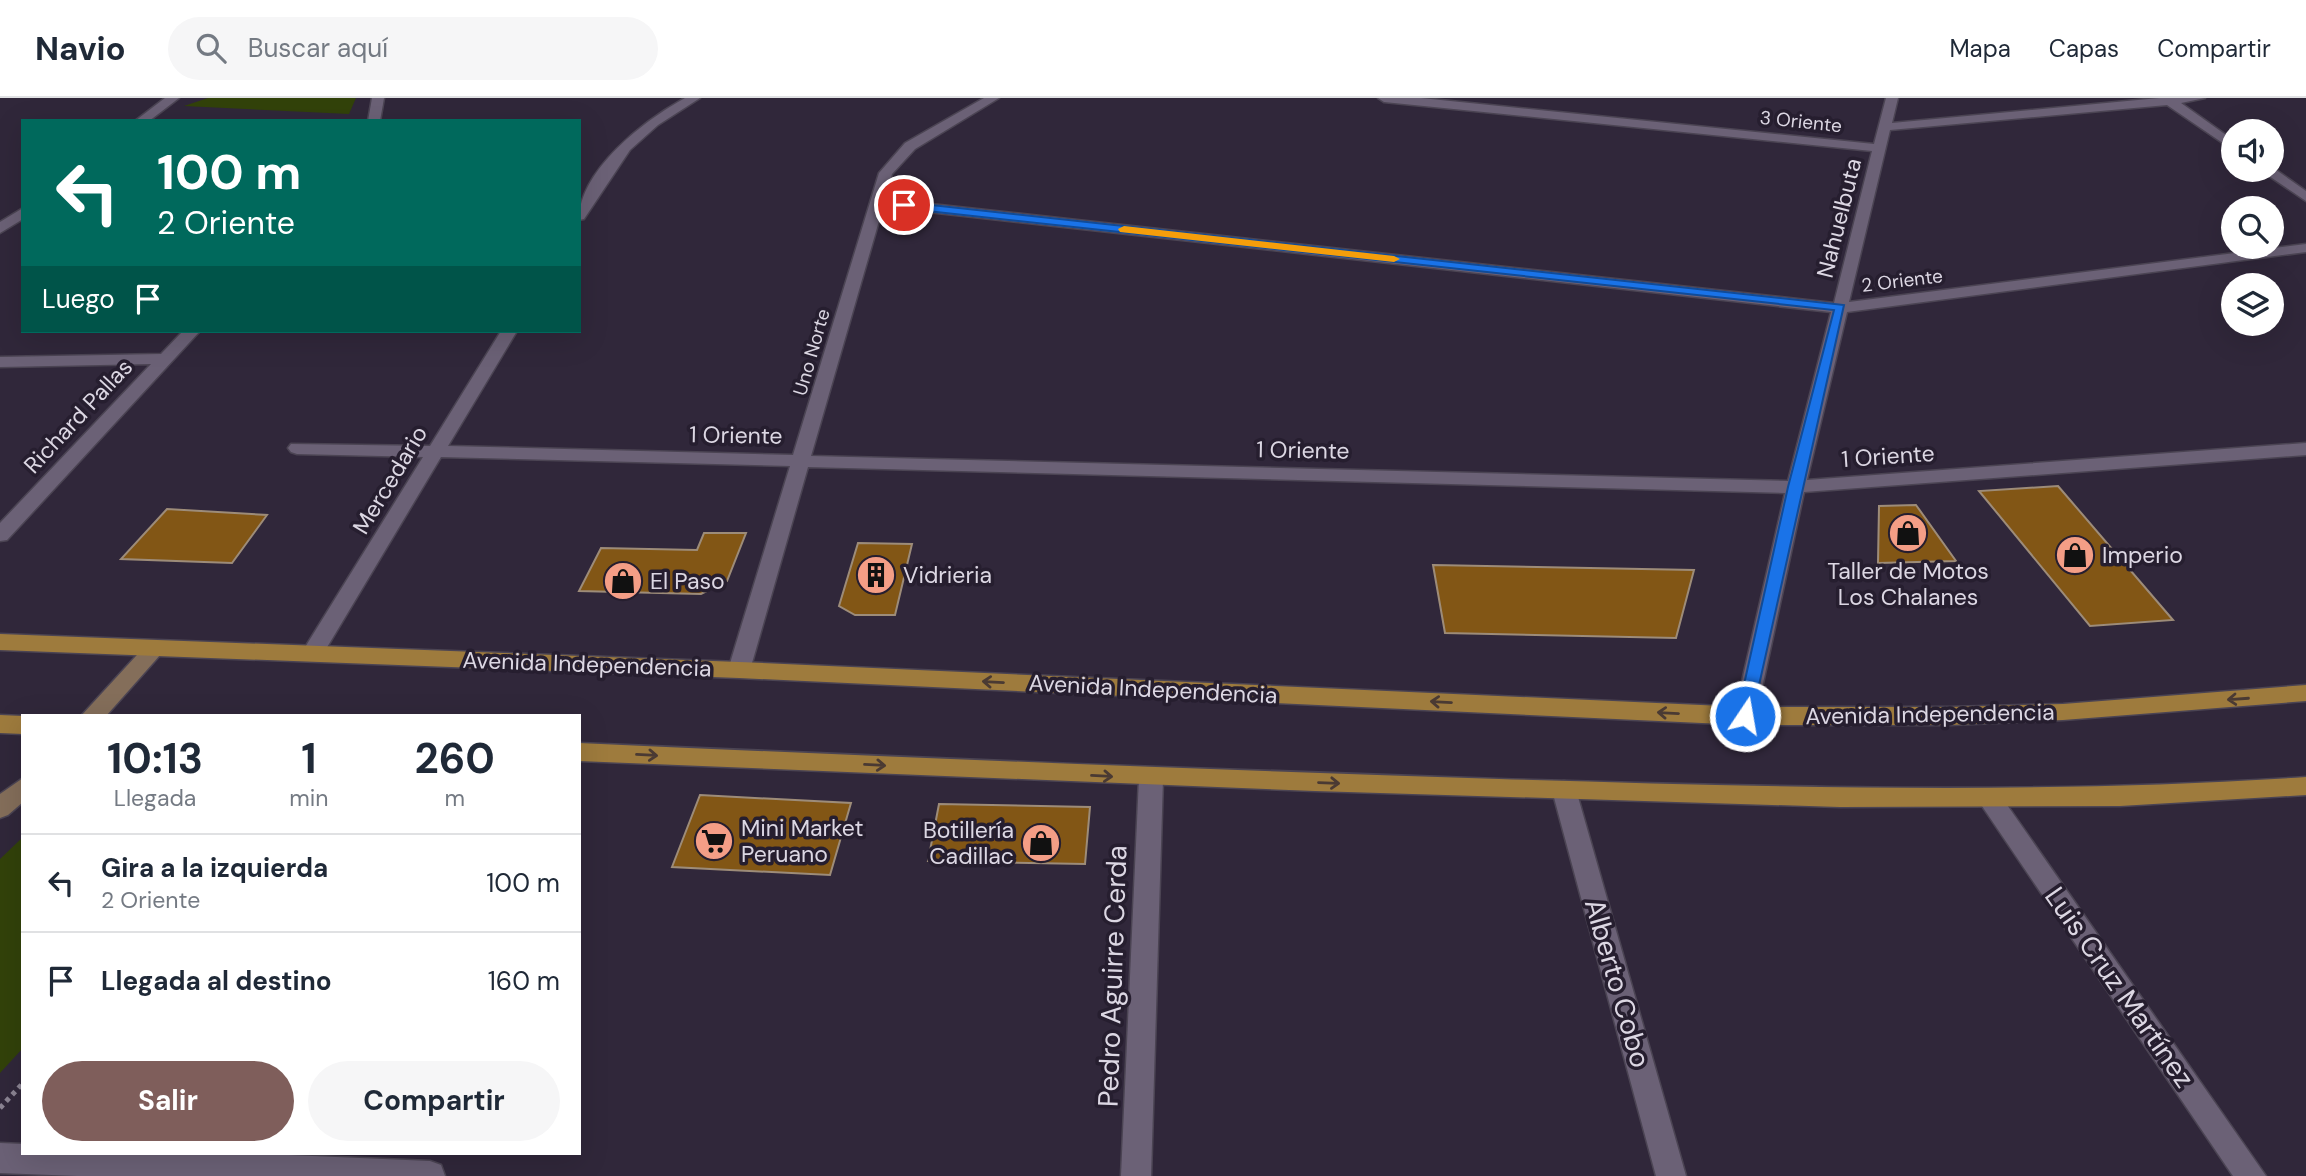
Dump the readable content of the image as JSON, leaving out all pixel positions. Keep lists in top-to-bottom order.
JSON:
{
  "streets": {
    "main road": ["Avenida Independencia"],
    "street": [
      "3 Oriente",
      "Nahuelbuta",
      "2 Oriente",
      "Uno Norte",
      "Richard Pallas",
      "1 Oriente",
      "Mercedario",
      "Pedro Aguirre Cerda",
      "Alberto Cobo",
      "Luis Cruz Martínez"
    ]
  },
  "crossings": [
    ["3 Oriente", "Nahuelbuta"],
    ["Nahuelbuta", "2 Oriente"],
    ["Nahuelbuta", "1 Oriente"],
    ["Nahuelbuta", "Avenida Independencia"],
    ["2 Oriente", "Uno Norte"],
    ["Uno Norte", "1 Oriente"],
    ["Uno Norte", "Avenida Independencia"],
    ["1 Oriente", "Mercedario"],
    ["Mercedario", "Avenida Independencia"]
  ],
  "places": {
    "shop": [
      "Taller de Motos Los Chalanes",
      "Imperio",
      "El Paso",
      "Botillería Cadillac"
    ],
    "building": ["Vidrieria"],
    "supermarket": ["Mini Market Peruano"]
  },
  "page": {
    "header": "Navio",
    "search": "Buscar aquí",
    "nav": ["Mapa", "Capas", "Compartir"],
    "turn": ["100 m", "2 Oriente"],
    "then": "Luego",
    "eta": [
      "10:13",
      "Llegada",
      "1",
      "min",
      "260",
      "m"
    ],
    "list": [
      {
        "name": "Gira a la izquierda",
        "note": "2 Oriente",
        "value": "100 m"
      },
      {
        "name": "Llegada al destino",
        "value": "160 m"
      }
    ],
    "buttons": ["Salir", "Compartir"]
  }
}
